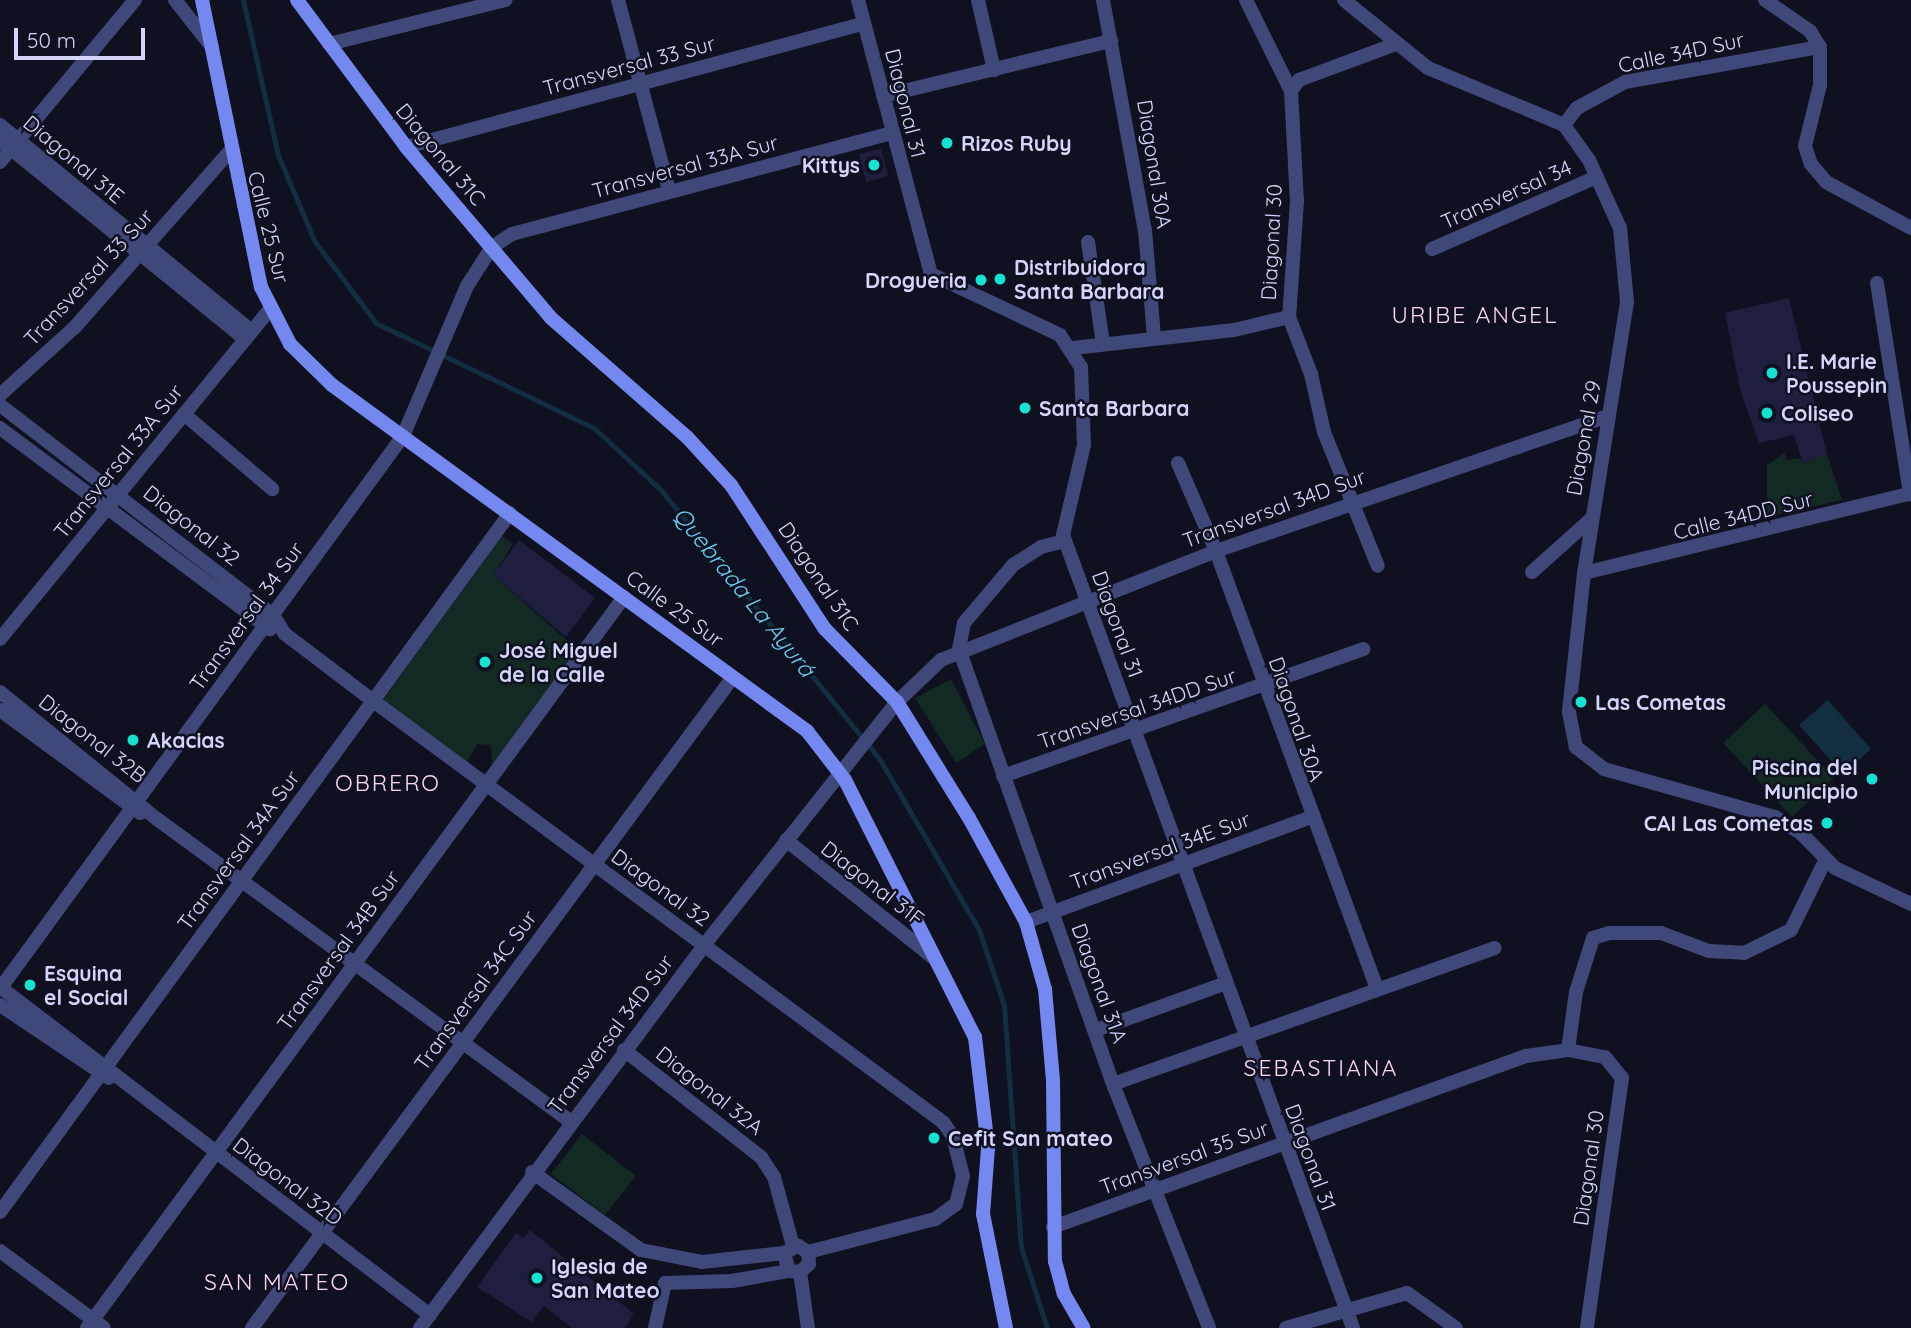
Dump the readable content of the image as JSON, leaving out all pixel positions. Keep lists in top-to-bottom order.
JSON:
{
  "streets": {
    "main road": ["Diagonal 31C", "Calle 25 Sur"],
    "street": [
      "Calle 34D Sur",
      "Transversal 33 Sur",
      "Diagonal 31",
      "Diagonal 31E",
      "Diagonal 30A",
      "Transversal 33A Sur",
      "Transversal 34",
      "Diagonal 30",
      "Diagonal 29",
      "Transversal 34D Sur",
      "Calle 34DD Sur",
      "Diagonal 32",
      "Transversal 34 Sur",
      "Transversal 34DD Sur",
      "Diagonal 32B",
      "Transversal 34A Sur",
      "Transversal 34E Sur",
      "Diagonal 31F",
      "Transversal 34B Sur",
      "Diagonal 31A",
      "Transversal 34C Sur",
      "Diagonal 32A",
      "Transversal 35 Sur",
      "Diagonal 32D"
    ]
  },
  "crossings": [
    ["Calle 34D Sur", "Diagonal 29"],
    ["Transversal 33 Sur", "Diagonal 31"],
    ["Transversal 33 Sur", "Diagonal 31C"],
    ["Transversal 33 Sur", "Diagonal 31E"],
    ["Transversal 33 Sur", "Calle 25 Sur"],
    ["Diagonal 31", "Transversal 33A Sur"],
    ["Diagonal 31", "Transversal 34D Sur"],
    ["Diagonal 31", "Transversal 34DD Sur"],
    ["Diagonal 31", "Transversal 34E Sur"],
    ["Diagonal 31", "Transversal 35 Sur"],
    ["Diagonal 31C", "Transversal 33A Sur"],
    ["Diagonal 31C", "Transversal 34 Sur"],
    ["Diagonal 31C", "Transversal 34E Sur"],
    ["Diagonal 31C", "Transversal 35 Sur"],
    ["Diagonal 31E", "Transversal 33A Sur"],
    ["Diagonal 30A", "Transversal 34D Sur"],
    ["Diagonal 30A", "Transversal 34DD Sur"],
    ["Diagonal 30A", "Transversal 34E Sur"],
    ["Transversal 33A Sur", "Calle 25 Sur"],
    ["Transversal 33A Sur", "Diagonal 32"],
    ["Transversal 33A Sur", "Transversal 34 Sur"],
    ["Transversal 34", "Diagonal 29"],
    ["Calle 25 Sur", "Transversal 34D Sur"],
    ["Calle 25 Sur", "Transversal 34 Sur"],
    ["Calle 25 Sur", "Transversal 34A Sur"],
    ["Calle 25 Sur", "Diagonal 31F"],
    ["Calle 25 Sur", "Transversal 34B Sur"],
    ["Calle 25 Sur", "Transversal 34C Sur"],
    ["Diagonal 30", "Transversal 34D Sur"],
    ["Diagonal 30", "Transversal 35 Sur"],
    ["Diagonal 29", "Transversal 34D Sur"],
    ["Diagonal 29", "Calle 34DD Sur"],
    ["Transversal 34D Sur", "Diagonal 32"],
    ["Transversal 34D Sur", "Diagonal 32B"],
    ["Transversal 34D Sur", "Diagonal 31F"],
    ["Transversal 34D Sur", "Diagonal 31A"],
    ["Transversal 34D Sur", "Diagonal 32A"],
    ["Transversal 34D Sur", "Diagonal 32D"],
    ["Diagonal 32", "Transversal 34 Sur"],
    ["Diagonal 32", "Transversal 34A Sur"],
    ["Diagonal 32", "Transversal 34B Sur"],
    ["Diagonal 32", "Transversal 34C Sur"],
    ["Transversal 34 Sur", "Diagonal 32B"],
    ["Transversal 34 Sur", "Diagonal 32D"],
    ["Transversal 34DD Sur", "Diagonal 31A"],
    ["Diagonal 32B", "Transversal 34A Sur"],
    ["Diagonal 32B", "Transversal 34B Sur"],
    ["Diagonal 32B", "Transversal 34C Sur"],
    ["Transversal 34A Sur", "Diagonal 32D"],
    ["Transversal 34E Sur", "Diagonal 31A"],
    ["Transversal 34B Sur", "Diagonal 32D"],
    ["Diagonal 31A", "Transversal 35 Sur"],
    ["Transversal 34C Sur", "Diagonal 32D"]
  ],
  "districts": [
    "URIBE ANGEL",
    "OBRERO",
    "SEBASTIANA",
    "SAN MATEO"
  ],
  "water": ["Quebrada La Ayurá"],
  "places": [
    "Rizos Ruby",
    "Kittys",
    "Distribuidora Santa Barbara",
    "Drogueria",
    "I.E. Marie Poussepin",
    "Santa Barbara",
    "Coliseo",
    "José Miguel de la Calle",
    "Las Cometas",
    "Akacias",
    "Piscina del Municipio",
    "CAI Las Cometas",
    "Esquina el Social",
    "Cefit San mateo",
    "Iglesia de San Mateo"
  ],
  "scale_bar": "50 m"
}
